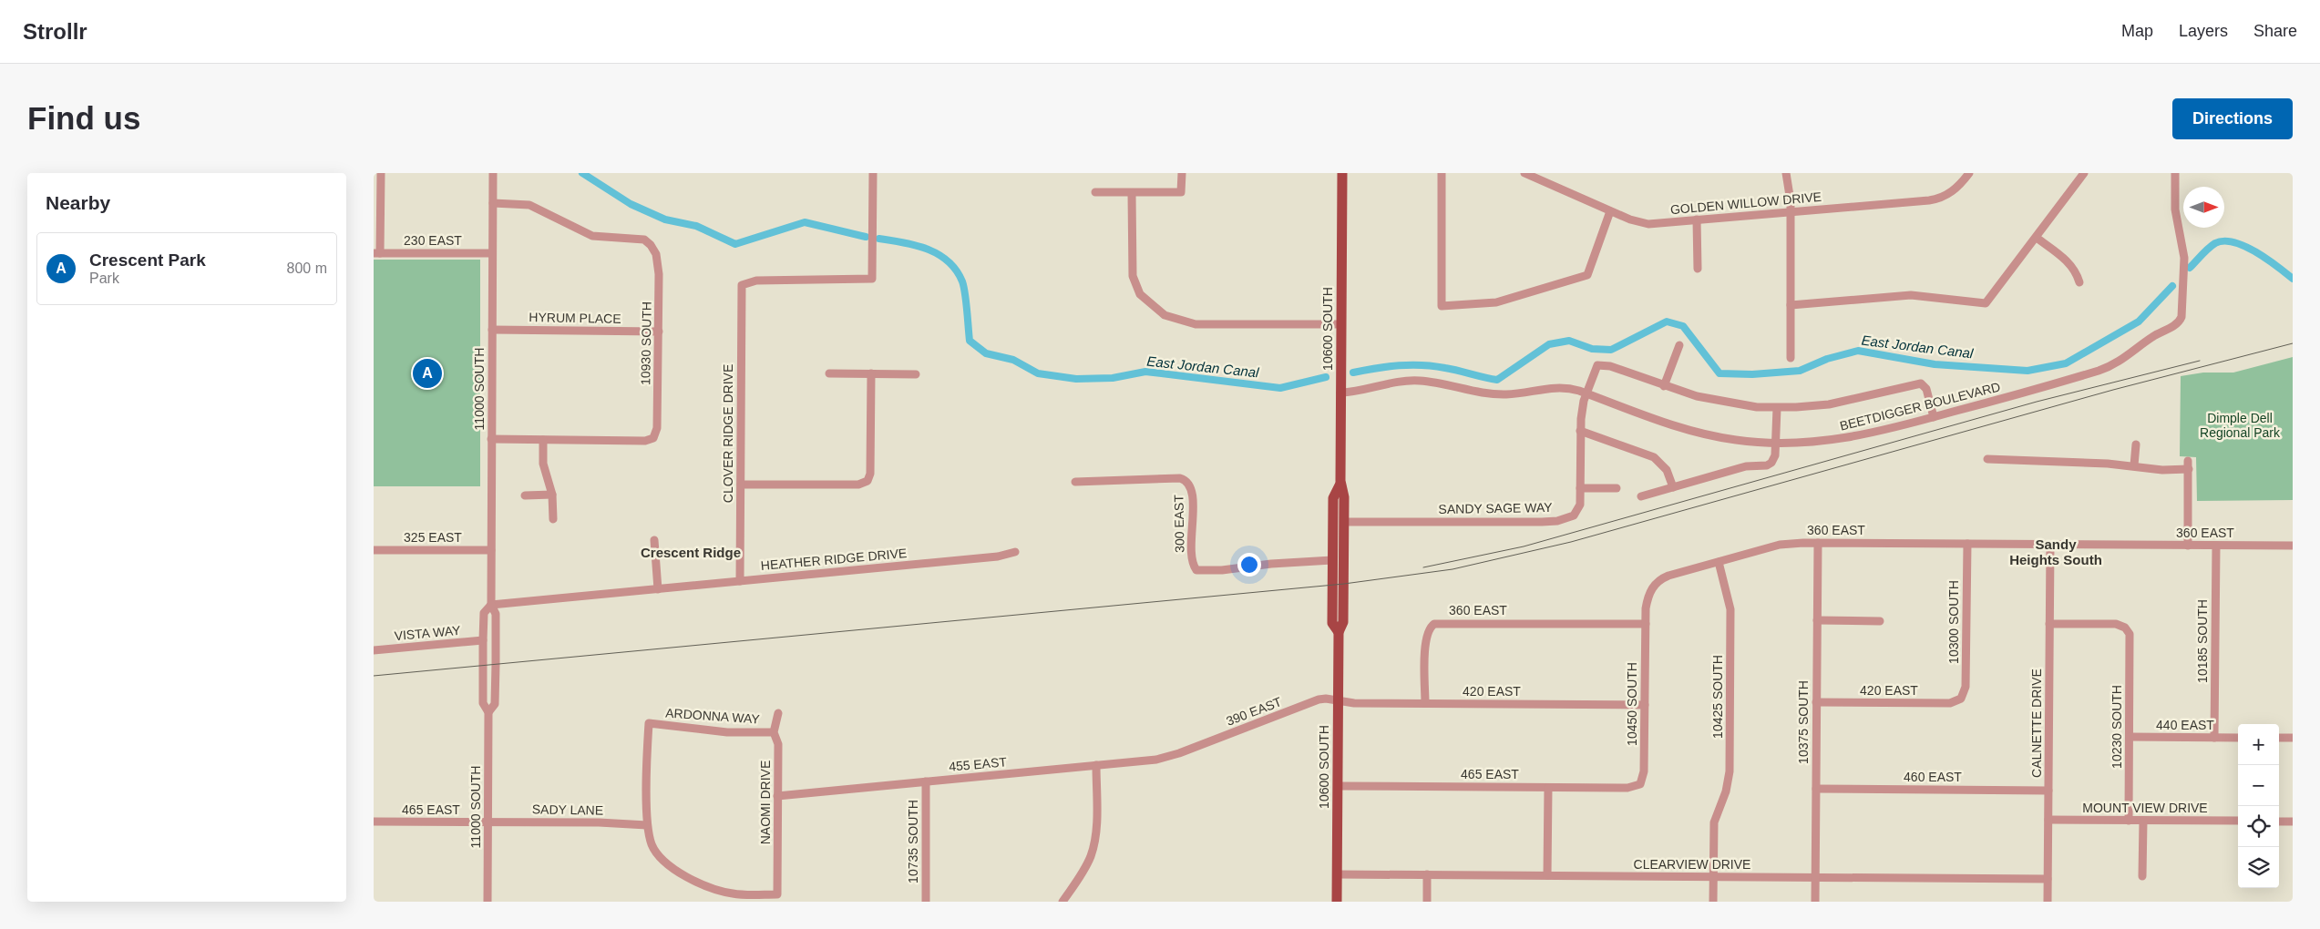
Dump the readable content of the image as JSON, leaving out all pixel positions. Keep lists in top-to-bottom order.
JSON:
{
  "streets": {
    "main road": ["10600 SOUTH"],
    "street": [
      "GOLDEN WILLOW DRIVE",
      "230 EAST",
      "HYRUM PLACE",
      "10930 SOUTH",
      "11000 SOUTH",
      "BEETDIGGER BOULEVARD",
      "CLOVER RIDGE DRIVE",
      "SANDY SAGE WAY",
      "300 EAST",
      "360 EAST",
      "325 EAST",
      "HEATHER RIDGE DRIVE",
      "10300 SOUTH",
      "VISTA WAY",
      "10185 SOUTH",
      "420 EAST",
      "10425 SOUTH",
      "10450 SOUTH",
      "390 EAST",
      "ARDONNA WAY",
      "10375 SOUTH",
      "CALNETTE DRIVE",
      "440 EAST",
      "10230 SOUTH",
      "455 EAST",
      "465 EAST",
      "460 EAST",
      "NAOMI DRIVE",
      "MOUNT VIEW DRIVE",
      "SADY LANE",
      "10735 SOUTH",
      "CLEARVIEW DRIVE"
    ]
  },
  "crossings": [
    ["230 EAST", "11000 SOUTH"],
    ["HYRUM PLACE", "10930 SOUTH"],
    ["HYRUM PLACE", "11000 SOUTH"],
    ["10600 SOUTH", "BEETDIGGER BOULEVARD"],
    ["10600 SOUTH", "SANDY SAGE WAY"],
    ["10600 SOUTH", "300 EAST"],
    ["10600 SOUTH", "420 EAST"],
    ["10600 SOUTH", "390 EAST"],
    ["10600 SOUTH", "465 EAST"],
    ["10600 SOUTH", "CLEARVIEW DRIVE"],
    ["10930 SOUTH", "11000 SOUTH"],
    ["11000 SOUTH", "325 EAST"],
    ["11000 SOUTH", "HEATHER RIDGE DRIVE"],
    ["11000 SOUTH", "VISTA WAY"],
    ["11000 SOUTH", "465 EAST"],
    ["11000 SOUTH", "SADY LANE"],
    ["BEETDIGGER BOULEVARD", "SANDY SAGE WAY"],
    ["CLOVER RIDGE DRIVE", "HEATHER RIDGE DRIVE"],
    ["360 EAST", "10300 SOUTH"],
    ["360 EAST", "10185 SOUTH"],
    ["360 EAST", "420 EAST"],
    ["360 EAST", "10425 SOUTH"],
    ["360 EAST", "10450 SOUTH"],
    ["360 EAST", "10375 SOUTH"],
    ["360 EAST", "CALNETTE DRIVE"],
    ["10300 SOUTH", "420 EAST"],
    ["10185 SOUTH", "440 EAST"],
    ["420 EAST", "10450 SOUTH"],
    ["420 EAST", "390 EAST"],
    ["420 EAST", "10375 SOUTH"],
    ["10425 SOUTH", "CLEARVIEW DRIVE"],
    ["10450 SOUTH", "465 EAST"],
    ["390 EAST", "455 EAST"],
    ["ARDONNA WAY", "NAOMI DRIVE"],
    ["ARDONNA WAY", "SADY LANE"],
    ["10375 SOUTH", "460 EAST"],
    ["10375 SOUTH", "CLEARVIEW DRIVE"],
    ["CALNETTE DRIVE", "10230 SOUTH"],
    ["CALNETTE DRIVE", "460 EAST"],
    ["CALNETTE DRIVE", "MOUNT VIEW DRIVE"],
    ["CALNETTE DRIVE", "CLEARVIEW DRIVE"],
    ["440 EAST", "10230 SOUTH"],
    ["10230 SOUTH", "MOUNT VIEW DRIVE"],
    ["455 EAST", "NAOMI DRIVE"],
    ["455 EAST", "10735 SOUTH"],
    ["465 EAST", "SADY LANE"],
    ["NAOMI DRIVE", "SADY LANE"]
  ],
  "districts": ["Sandy Heights South", "Crescent Ridge"],
  "water": ["East Jordan Canal"],
  "parks": ["Dimple Dell Regional Park"],
  "north": "right",
  "page": {
    "header": "Strollr",
    "nav": ["Map", "Layers", "Share"],
    "buttons": "Directions",
    "title": "Find us",
    "heading": "Nearby",
    "list": [
      {
        "mark": "A",
        "name": "Crescent Park",
        "note": "Park",
        "value": "800 m"
      }
    ],
    "pins": "A",
    "map_buttons": ["+", "−"]
  }
}
